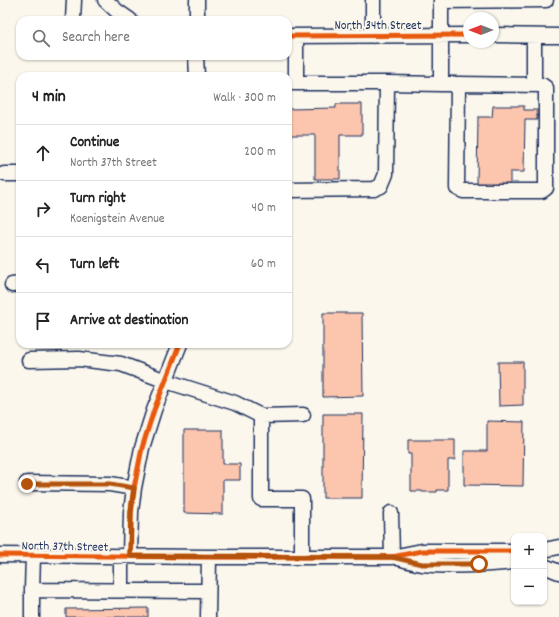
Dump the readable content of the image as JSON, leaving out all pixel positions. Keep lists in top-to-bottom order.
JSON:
{
  "streets": {
    "street": ["North 34th Street", "North 37th Street"]
  },
  "north": "left",
  "page": {
    "search": "Search here",
    "heading": ["4 min", "Walk · 300 m"],
    "list": [
      ["Continue", "North 37th Street", "200 m"],
      ["Turn right", "Koenigstein Avenue", "40 m"],
      ["Turn left", "60 m"],
      "Arrive at destination"
    ],
    "map_buttons": ["+", "−"]
  }
}
